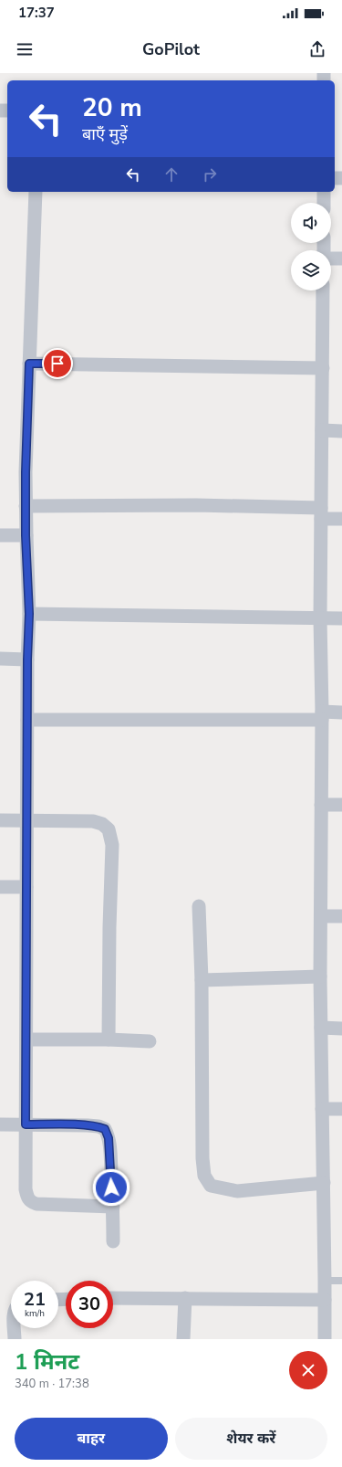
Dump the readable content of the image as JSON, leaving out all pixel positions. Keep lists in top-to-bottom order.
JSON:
{
  "page": {
    "status": "17:37",
    "header": "GoPilot",
    "turn": ["20 m", "बाएँ मुड़ें"],
    "speed": "21 km/h",
    "limit": "30",
    "heading": ["1 मिनट", "340 m · 17:38"],
    "buttons": ["बाहर", "शेयर करें"]
  }
}
